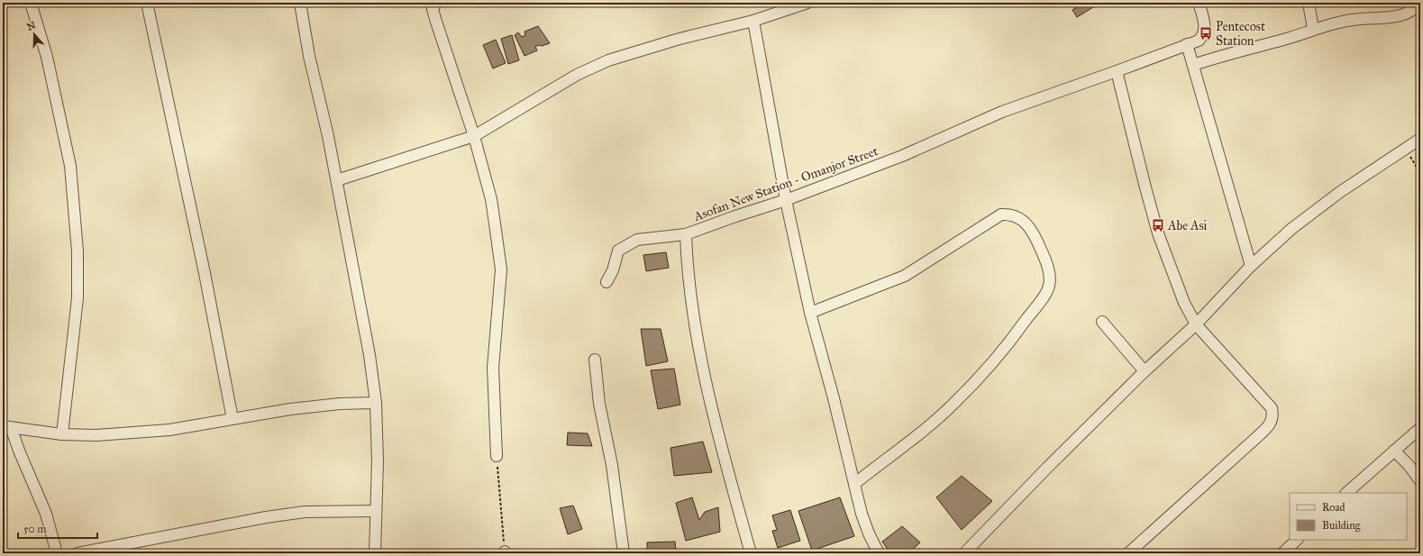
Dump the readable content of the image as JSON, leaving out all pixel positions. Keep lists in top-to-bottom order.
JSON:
{
  "streets": {
    "street": ["Asofan New Station - Omanjor Street"]
  },
  "places": {
    "bus stop": ["Pentecost Station", "Abe Asi"]
  },
  "legend": ["Road", "Building"],
  "scale_bar": "50 m",
  "north": "top"
}
